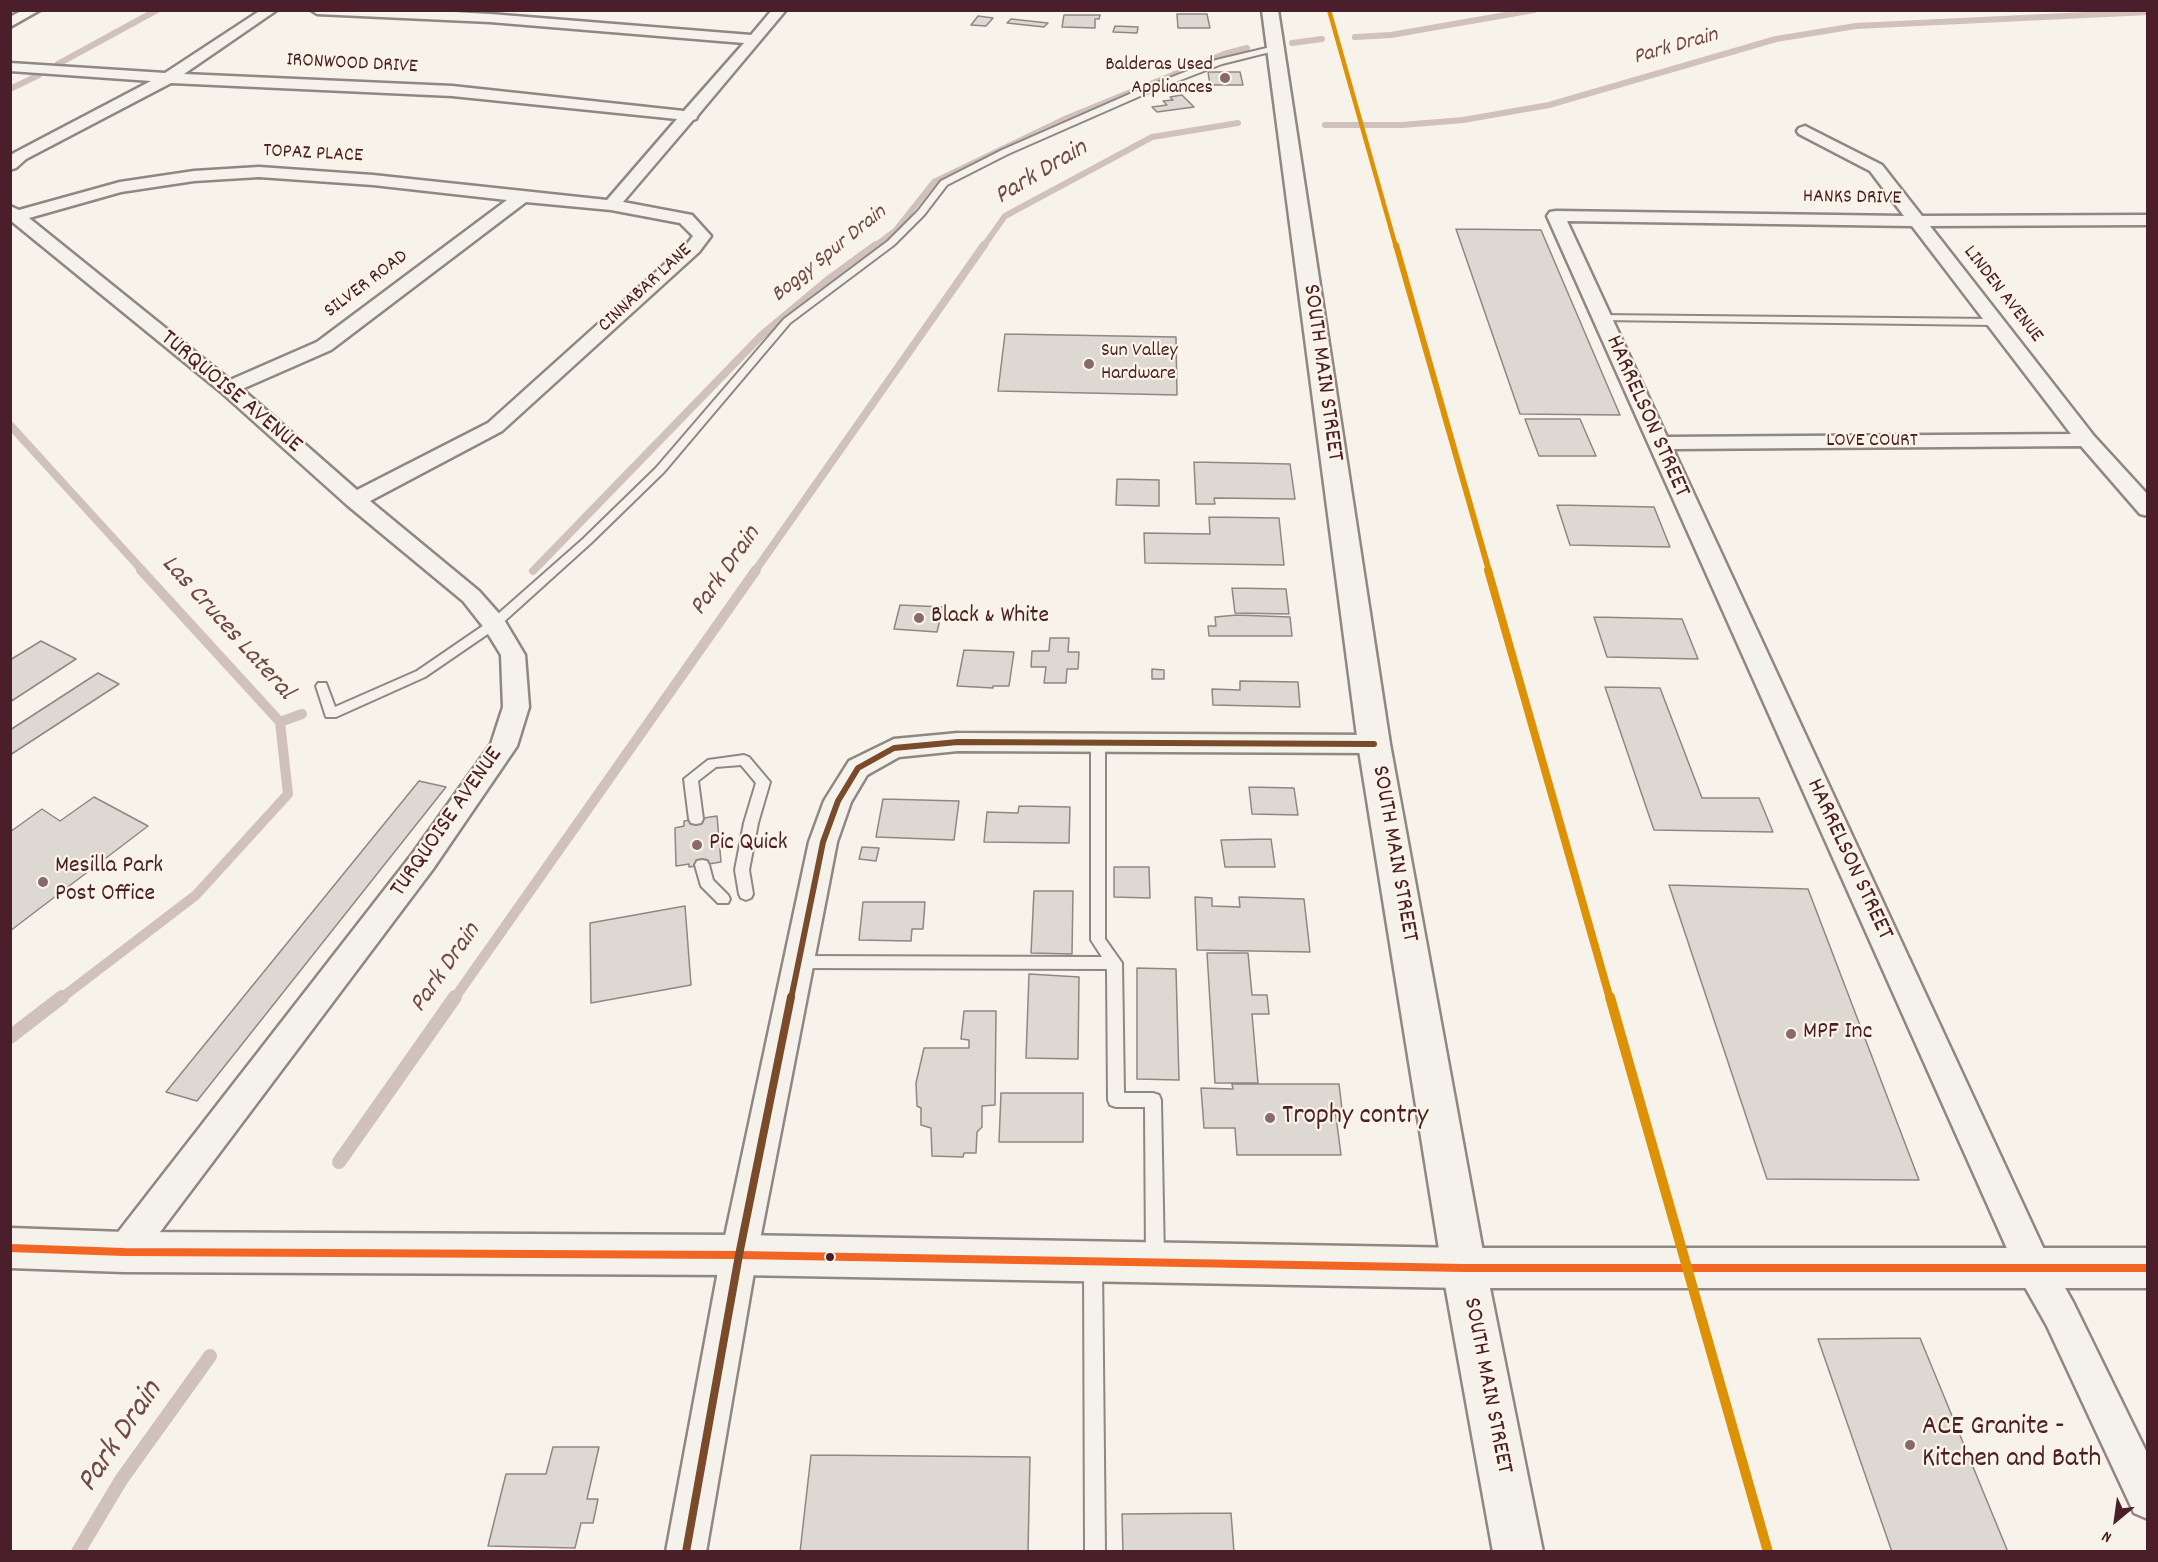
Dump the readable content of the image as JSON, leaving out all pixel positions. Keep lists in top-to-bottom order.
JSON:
{
  "streets": {
    "main road": ["SOUTH MAIN STREET"],
    "street": [
      "IRONWOOD DRIVE",
      "TOPAZ PLACE",
      "HANKS DRIVE",
      "SILVER ROAD",
      "CINNABAR LANE",
      "LINDEN AVENUE",
      "TURQUOISE AVENUE",
      "HARRELSON STREET",
      "LOVE COURT"
    ]
  },
  "crossings": [
    ["TOPAZ PLACE", "SILVER ROAD"],
    ["TOPAZ PLACE", "CINNABAR LANE"],
    ["TOPAZ PLACE", "TURQUOISE AVENUE"],
    ["HANKS DRIVE", "LINDEN AVENUE"],
    ["HANKS DRIVE", "HARRELSON STREET"],
    ["SILVER ROAD", "TURQUOISE AVENUE"],
    ["CINNABAR LANE", "TURQUOISE AVENUE"],
    ["LINDEN AVENUE", "LOVE COURT"],
    ["HARRELSON STREET", "LOVE COURT"]
  ],
  "water": ["Park Drain", "Boggy Spur Drain", "Las Cruces Lateral"],
  "places": [
    "Balderas Used Appliances",
    "Sun Valley Hardware",
    "Black & White",
    "Pic Quick",
    "Mesilla Park Post Office",
    "MPF Inc",
    "Trophy contry",
    "ACE Granite - Kitchen and Bath"
  ],
  "north": "bottom left"
}
